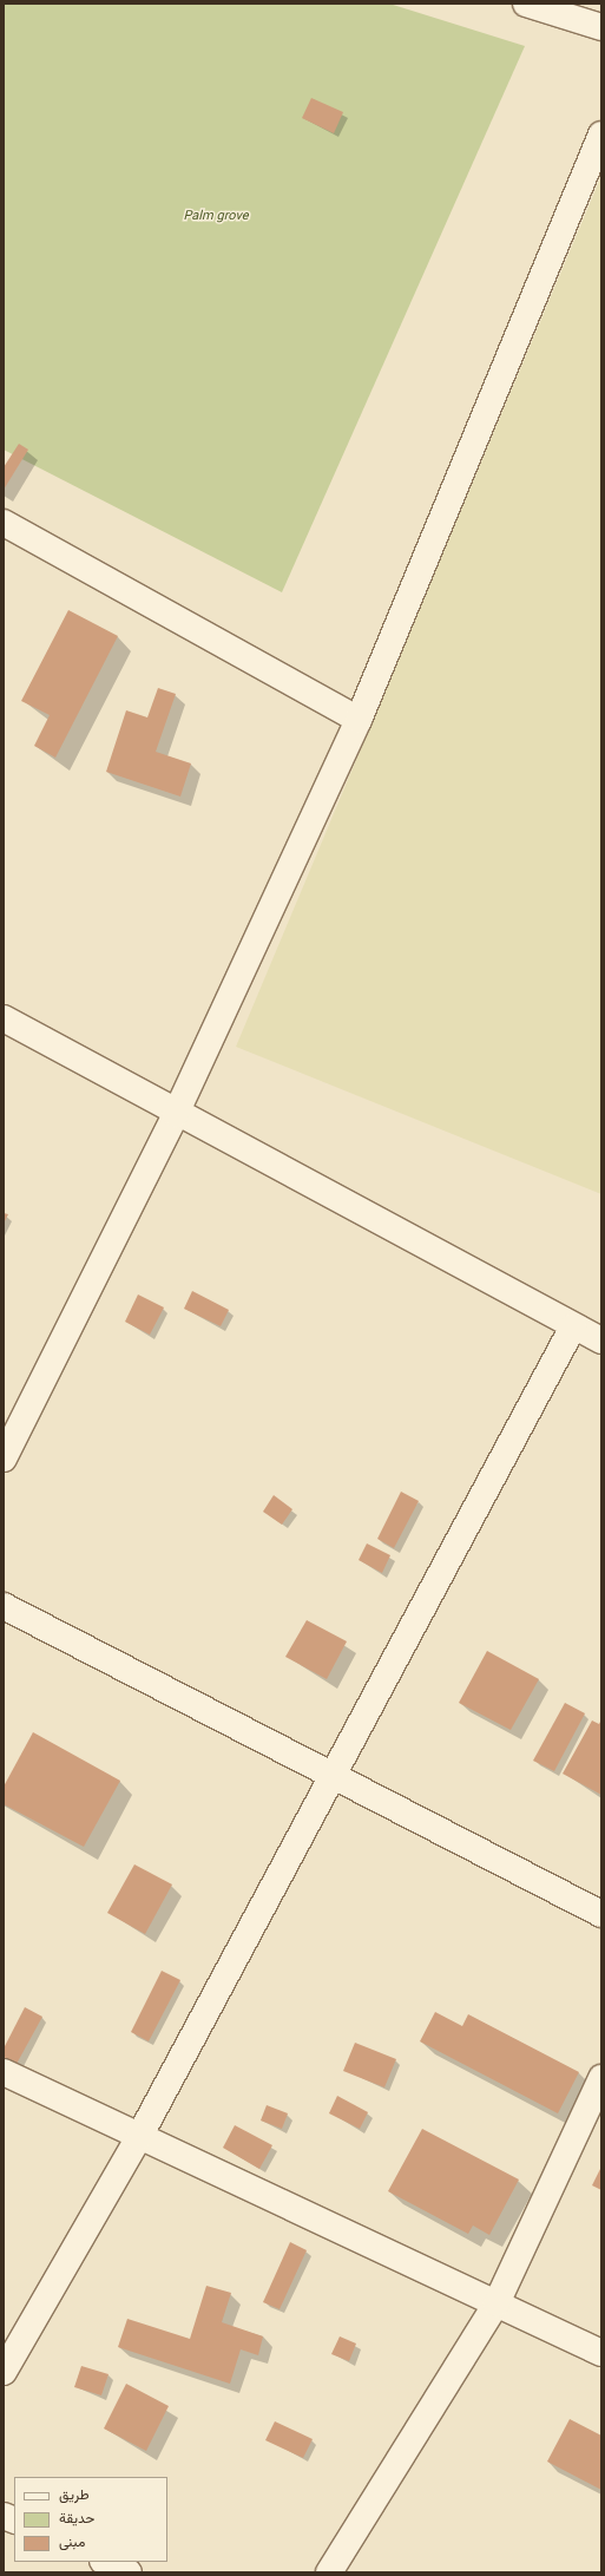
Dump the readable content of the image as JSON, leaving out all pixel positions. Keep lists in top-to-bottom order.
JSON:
{
  "parks": ["Palm grove"],
  "legend": ["طريق", "حديقة", "مبنى"]
}
